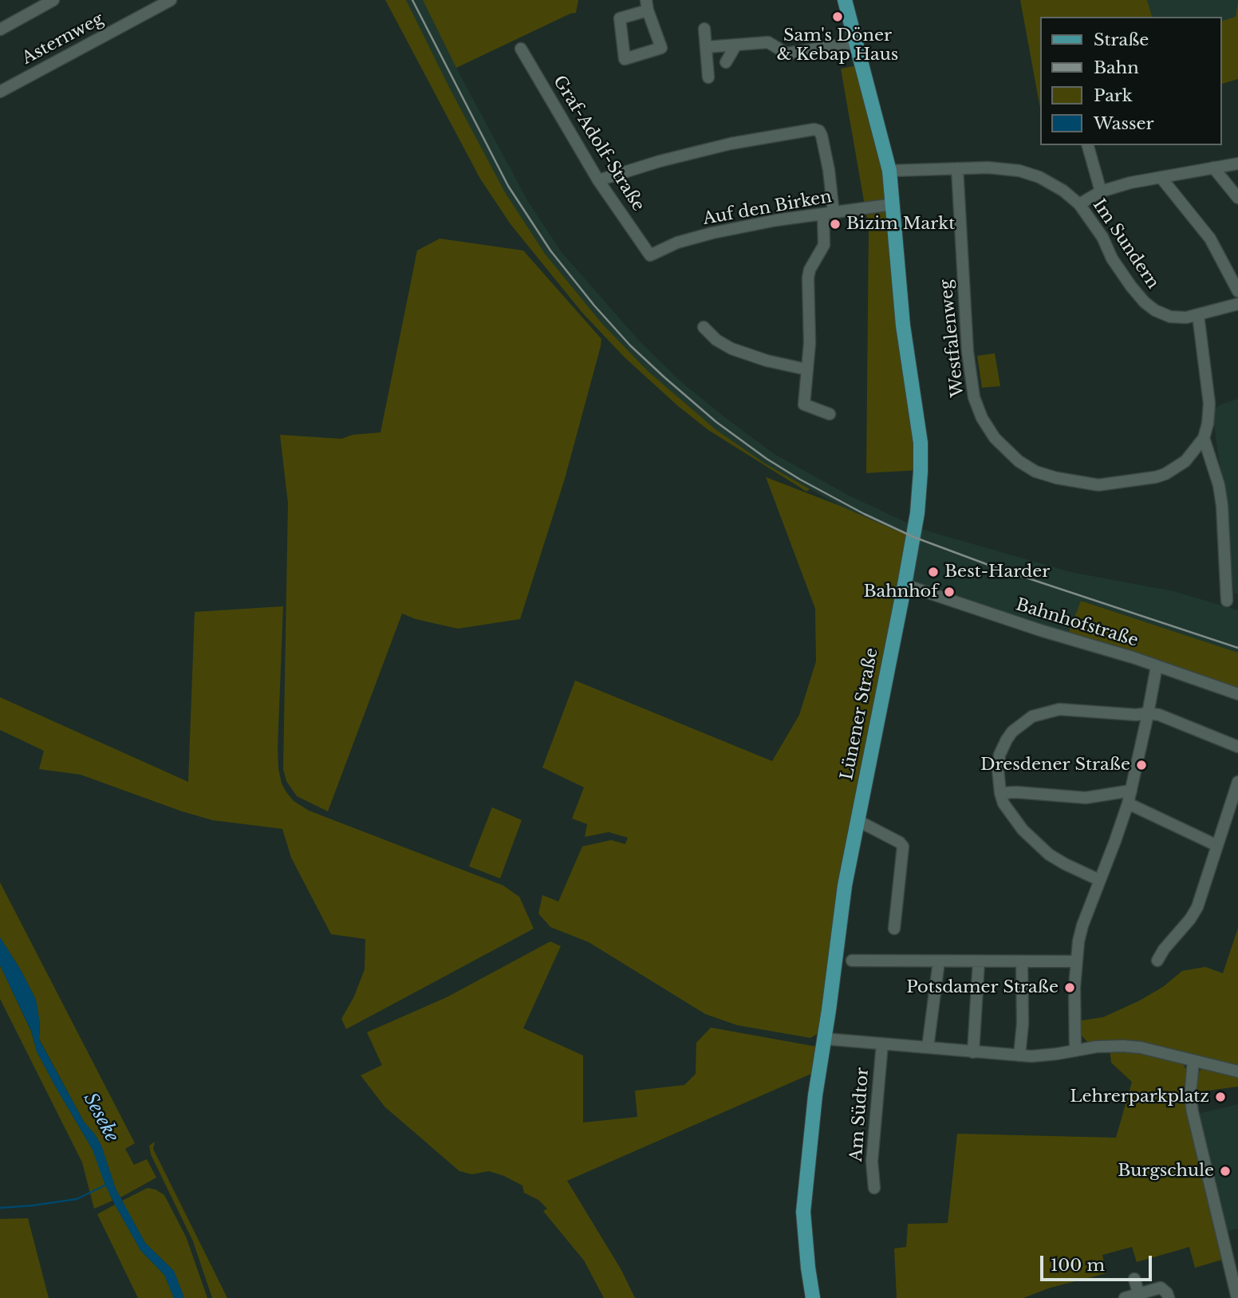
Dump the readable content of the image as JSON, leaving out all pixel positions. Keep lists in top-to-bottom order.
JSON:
{
  "streets": {
    "main road": ["Lünener Straße"],
    "street": [
      "Asternweg",
      "Graf-Adolf-Straße",
      "Auf den Birken",
      "Im Sundern",
      "Westfalenweg",
      "Bahnhofstraße",
      "Am Südtor"
    ]
  },
  "crossings": [
    ["Graf-Adolf-Straße", "Auf den Birken"],
    ["Auf den Birken", "Lünener Straße"],
    ["Im Sundern", "Westfalenweg"],
    ["Im Sundern", "Lünener Straße"],
    ["Bahnhofstraße", "Lünener Straße"]
  ],
  "water": ["Seseke"],
  "places": [
    "Sam's Döner & Kebap Haus",
    "Bizim Markt",
    "Best-Harder",
    "Bahnhof",
    "Dresdener Straße",
    "Potsdamer Straße",
    "Lehrerparkplatz",
    "Burgschule"
  ],
  "legend": [
    "Straße",
    "Bahn",
    "Park",
    "Wasser"
  ],
  "scale_bar": "100 m"
}
